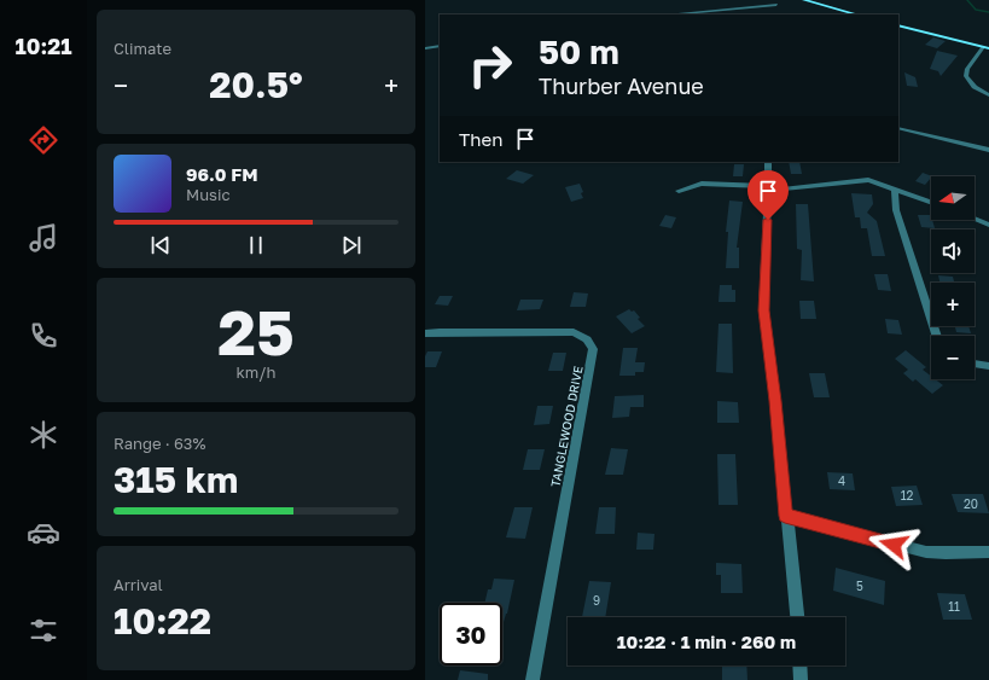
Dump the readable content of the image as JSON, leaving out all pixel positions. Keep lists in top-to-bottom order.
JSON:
{
  "streets": {
    "street": ["TANGLEWOOD DRIVE"]
  },
  "house_numbers": [
    "4",
    "12",
    "20",
    "5",
    "9",
    "11"
  ],
  "north": "left",
  "page": {
    "tabs": "10:21",
    "tile": [
      "Climate",
      ["25", "km/h"],
      ["Range · 63%", "315 km"],
      ["Arrival", "10:22"]
    ],
    "turn": ["50 m", "Thurber Avenue"],
    "heat": ["−", "20.5°", "+"],
    "then": "Then",
    "song": ["96.0 FM", "Music"],
    "map_buttons": ["+", "−"],
    "limit": "30",
    "trip": "10:22 · 1 min · 260 m"
  }
}
